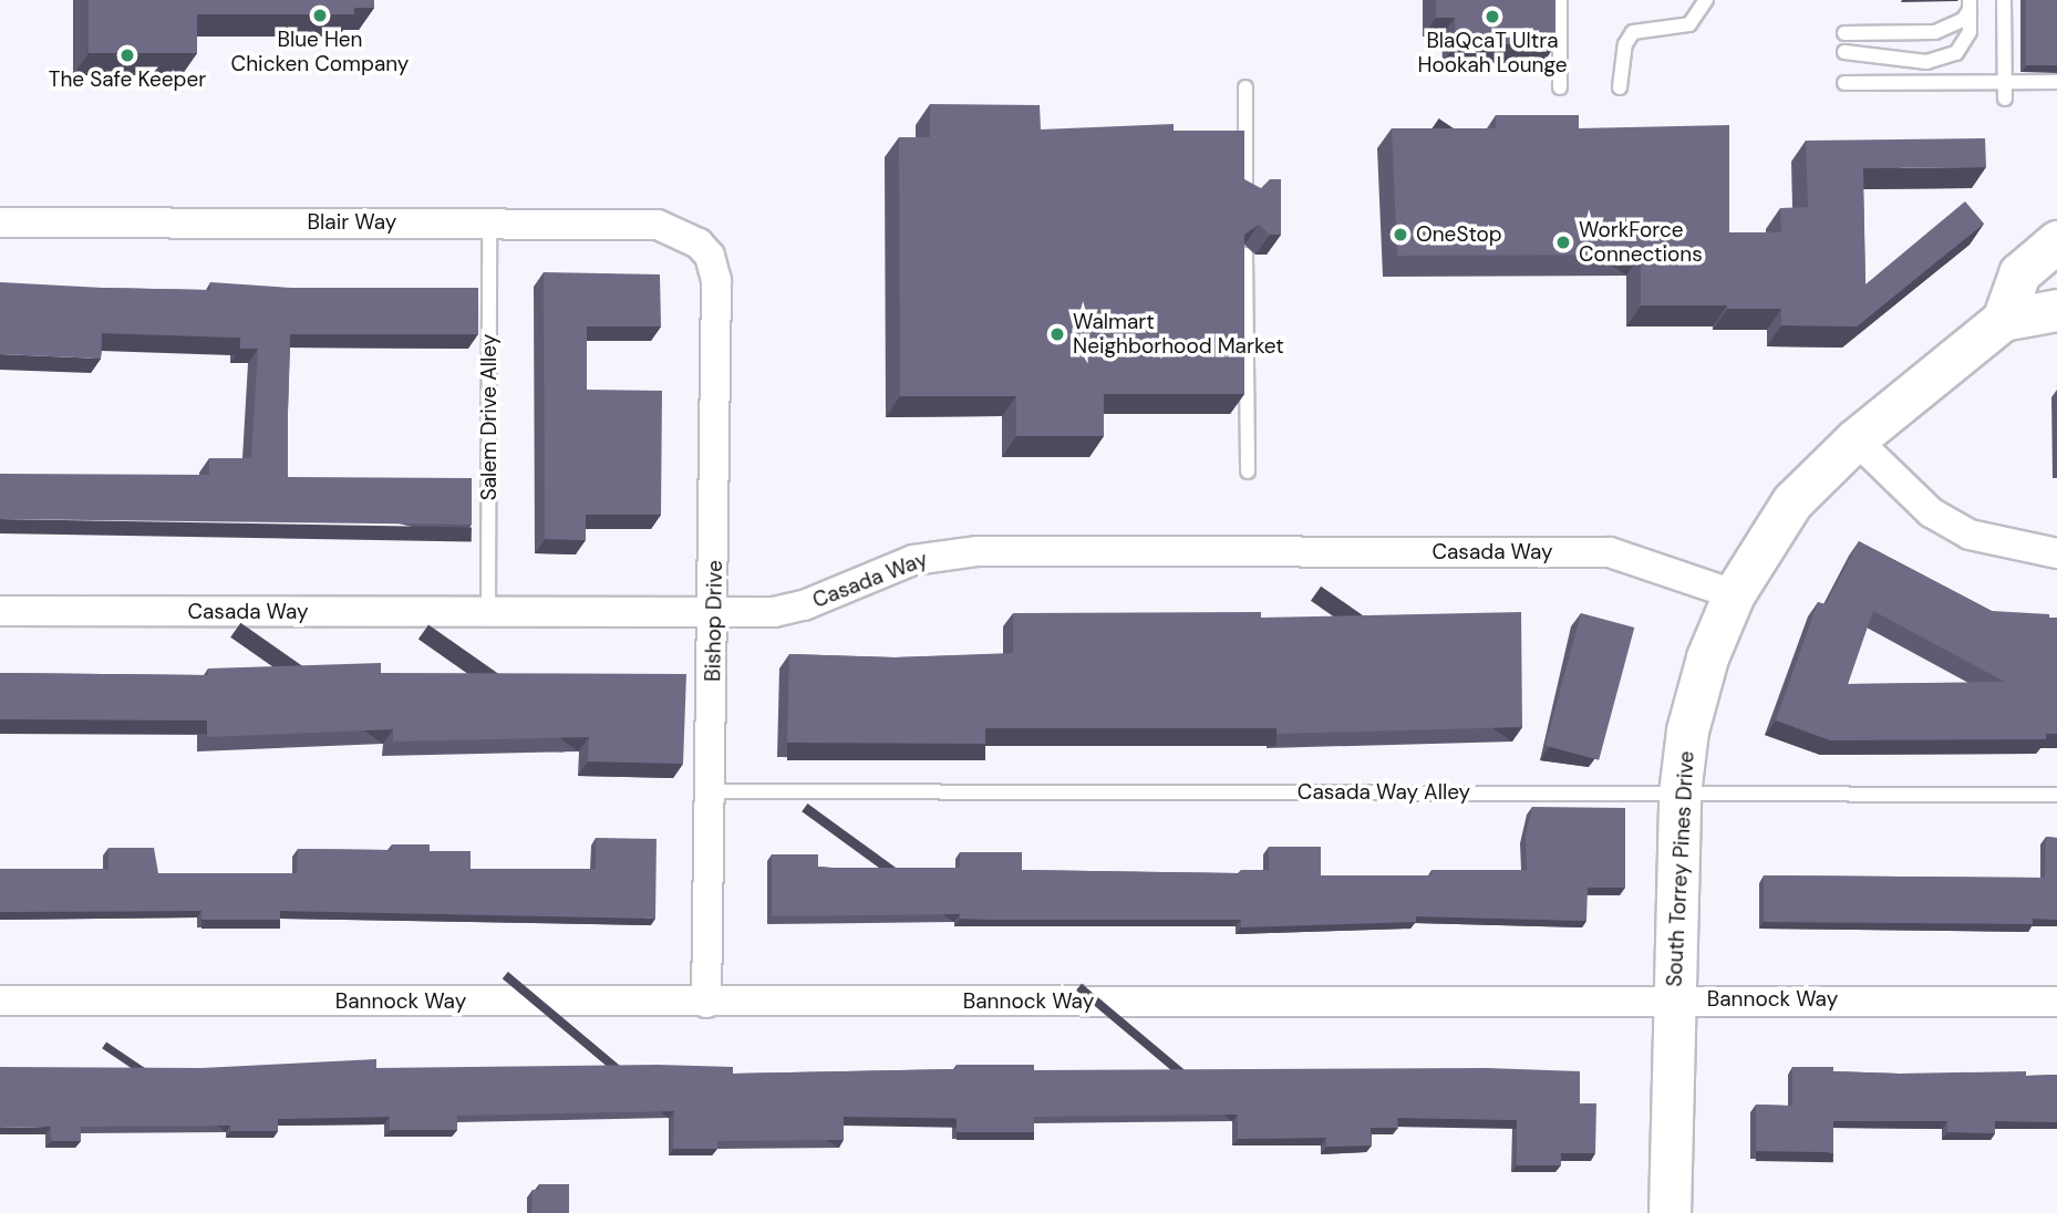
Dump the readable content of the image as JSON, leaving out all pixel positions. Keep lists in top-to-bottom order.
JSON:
{
  "streets": {
    "main road": ["South Torrey Pines Drive"],
    "street": [
      "Blair Way",
      "Casada Way",
      "Bishop Drive",
      "Bannock Way"
    ],
    "lane": ["Salem Drive Alley", "Casada Way Alley"]
  },
  "crossings": [
    ["Blair Way", "Salem Drive Alley"],
    ["Blair Way", "Bishop Drive"],
    ["Salem Drive Alley", "Casada Way"],
    ["Casada Way", "Bishop Drive"],
    ["Casada Way", "South Torrey Pines Drive"],
    ["Bishop Drive", "Casada Way Alley"],
    ["Bishop Drive", "Bannock Way"],
    ["Casada Way Alley", "South Torrey Pines Drive"],
    ["South Torrey Pines Drive", "Bannock Way"]
  ],
  "places": [
    "Blue Hen Chicken Company",
    "BlaQcaT Ultra Hookah Lounge",
    "The Safe Keeper",
    "OneStop",
    "WorkForce Connections",
    "Walmart Neighborhood Market"
  ]
}
